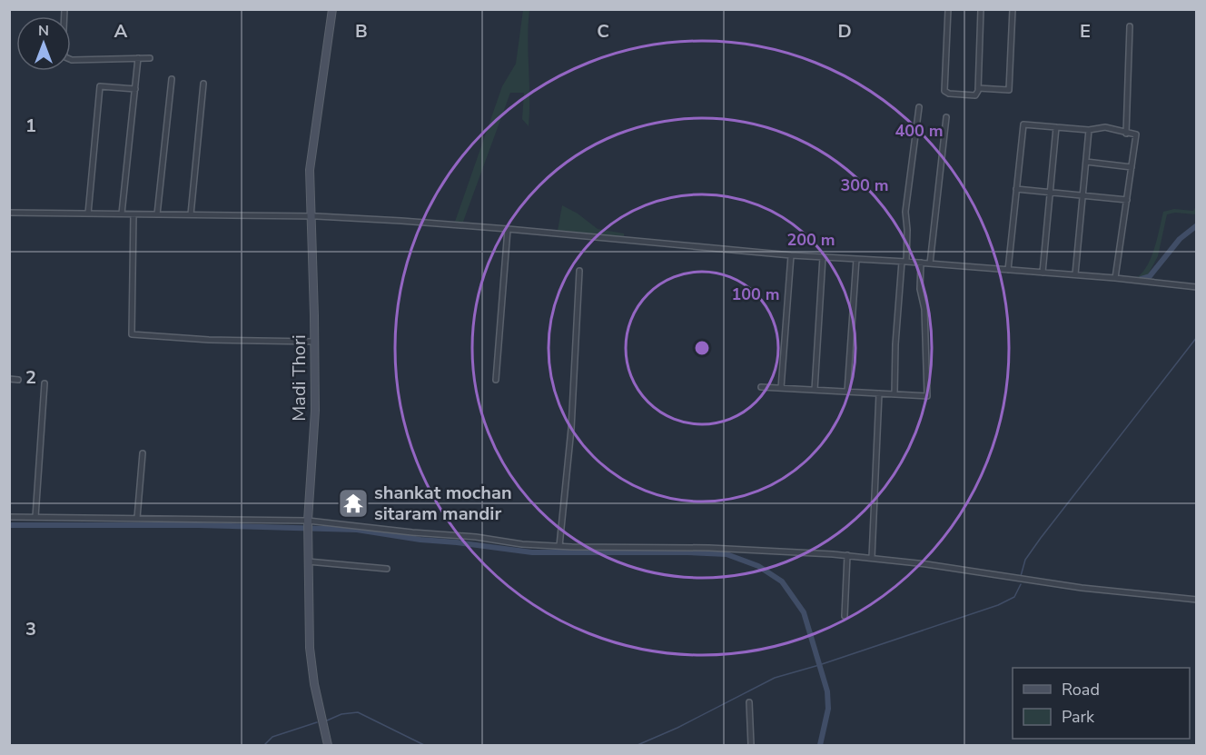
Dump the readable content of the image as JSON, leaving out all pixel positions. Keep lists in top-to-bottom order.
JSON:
{
  "streets": {
    "main road": ["Madi Thori"]
  },
  "places": {
    "temple": ["shankat mochan sitaram mandir"]
  },
  "legend": ["Road", "Park"],
  "north": "top",
  "grid": {
    "columns": [
      "A",
      "B",
      "C",
      "D",
      "E"
    ],
    "rows": ["1", "2", "3"]
  },
  "rings": [
    "400 m",
    "300 m",
    "200 m",
    "100 m"
  ]
}
